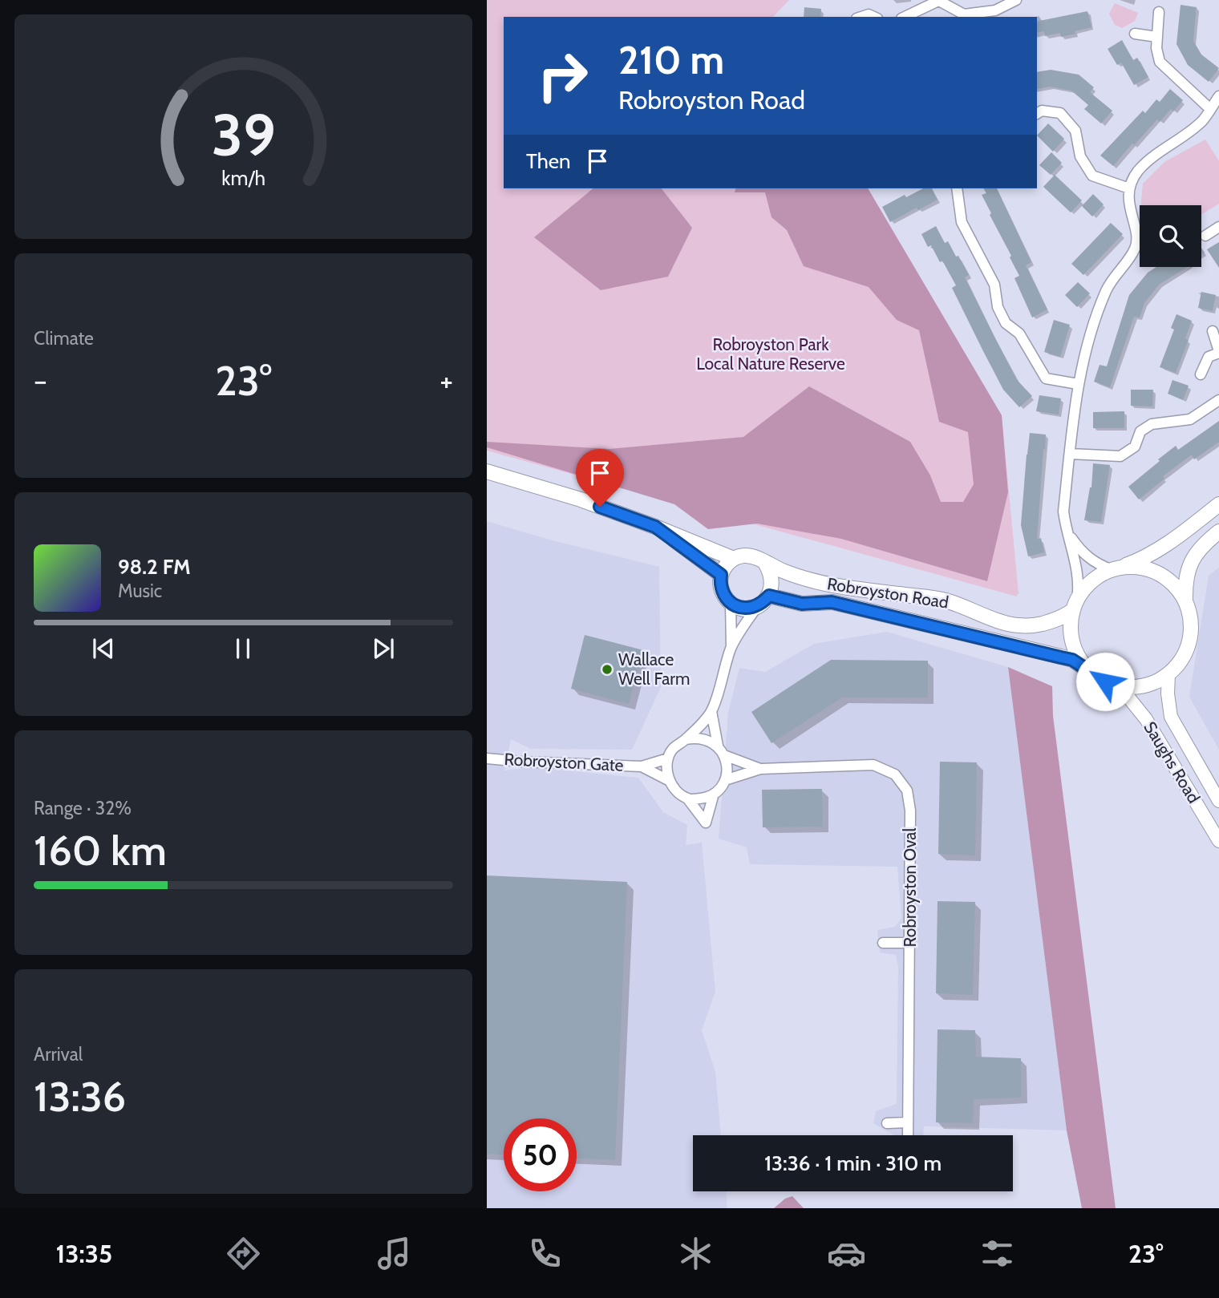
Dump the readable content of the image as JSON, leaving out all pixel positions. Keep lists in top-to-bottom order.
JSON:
{
  "streets": {
    "main road": ["Robroyston Road"],
    "street": ["Robroyston Gate", "Saughs Road", "Robroyston Oval"]
  },
  "crossings": [
    ["Robroyston Road", "Saughs Road"]
  ],
  "parks": ["Robroyston Park Local Nature Reserve"],
  "places": ["Wallace Well Farm"],
  "page": {
    "turn": ["210 m", "Robroyston Road"],
    "then": "Then",
    "tile": [
      "Climate",
      ["Range · 32%", "160 km"],
      ["Arrival", "13:36"]
    ],
    "heat": ["−", "23°", "+"],
    "song": ["98.2 FM", "Music"],
    "limit": "50",
    "trip": "13:36 · 1 min · 310 m",
    "tabs": ["13:35", "23°"],
    "gauge": ["39", "km/h"]
  }
}
